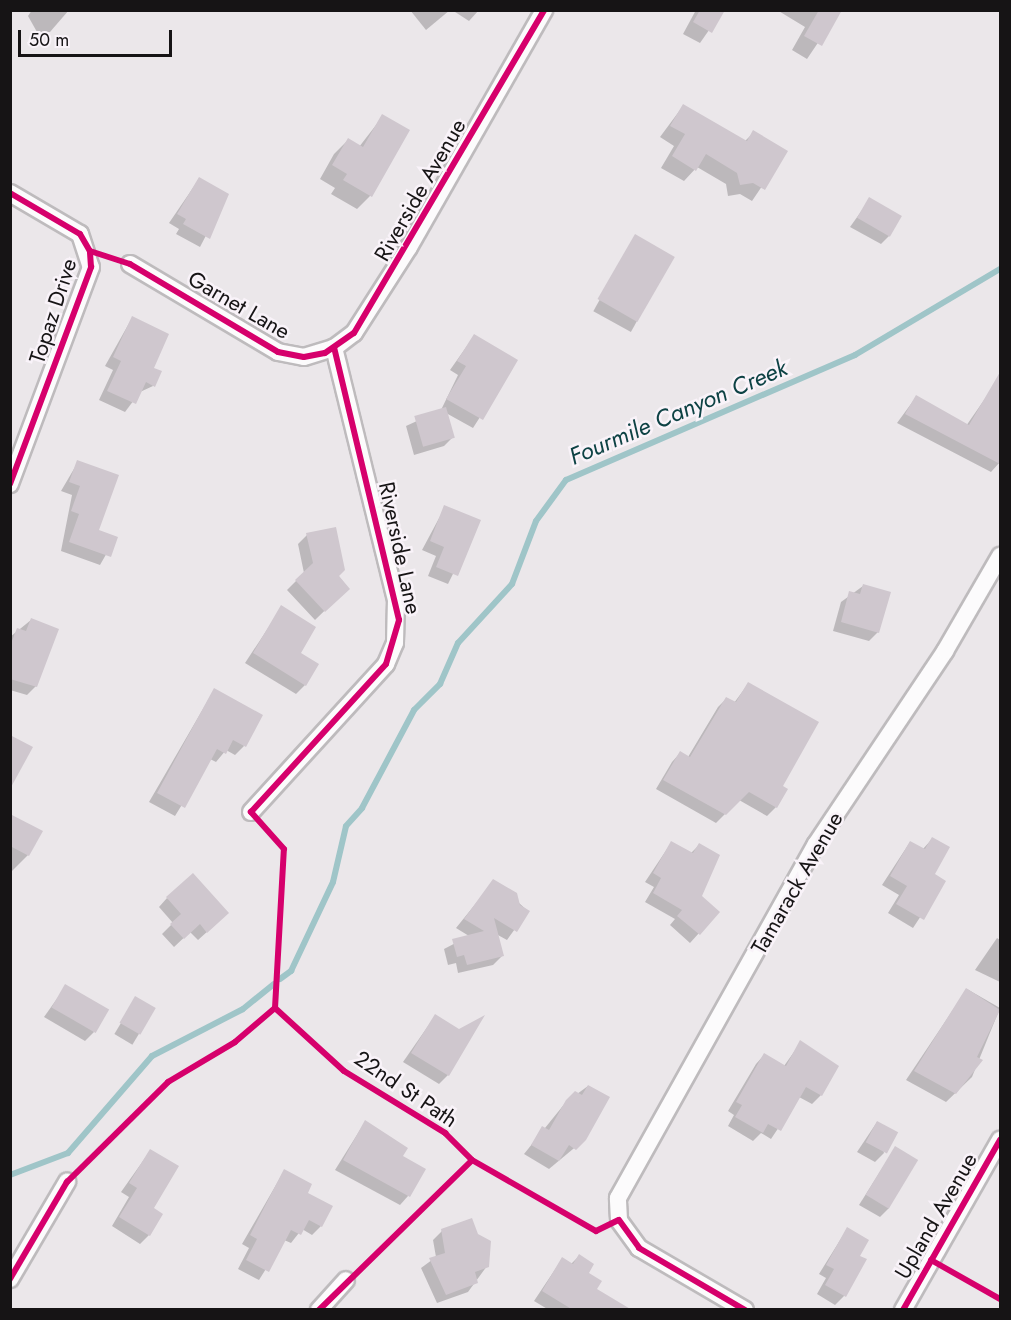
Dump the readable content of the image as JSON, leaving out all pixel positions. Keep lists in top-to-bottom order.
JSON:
{
  "streets": {
    "street": [
      "Riverside Avenue",
      "Garnet Lane",
      "Topaz Drive",
      "Riverside Lane",
      "Tamarack Avenue",
      "Upland Avenue"
    ],
    "cycle path": ["22nd St Path"]
  },
  "crossings": [
    ["Riverside Avenue", "Garnet Lane"],
    ["Riverside Avenue", "Riverside Lane"],
    ["Garnet Lane", "Riverside Lane"]
  ],
  "water": ["Fourmile Canyon Creek"],
  "scale_bar": "50 m"
}
